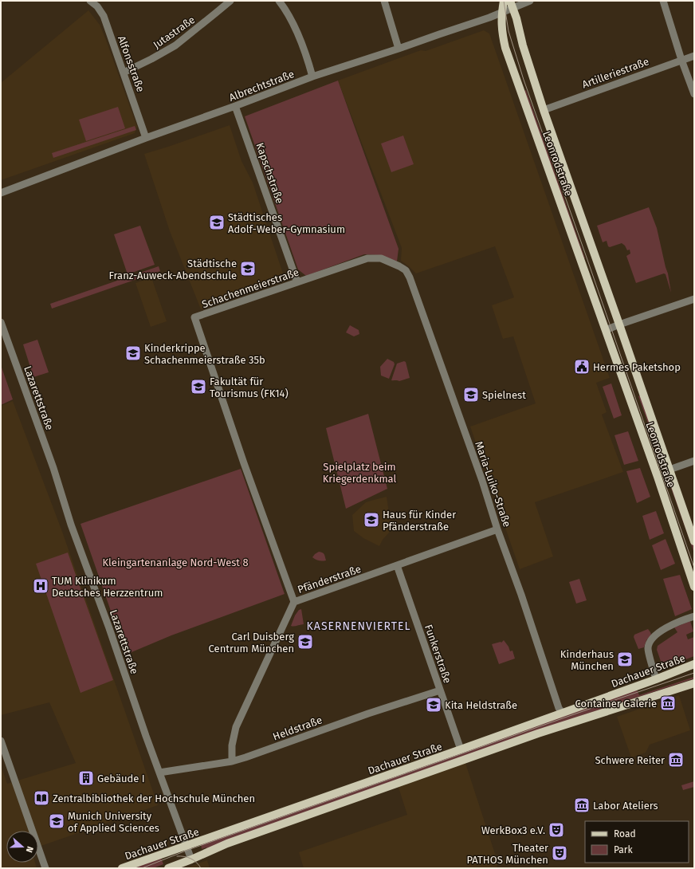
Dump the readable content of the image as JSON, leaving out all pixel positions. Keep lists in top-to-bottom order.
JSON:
{
  "streets": {
    "main road": ["Leonrodstraße", "Dachauer Straße"],
    "street": [
      "Jutastraße",
      "Alfonsstraße",
      "Artilleriestraße",
      "Albrechtstraße",
      "Kapschstraße",
      "Schachenmeierstraße",
      "Lazarettstraße",
      "Maria-Luiko-Straße",
      "Pfänderstraße",
      "Funkerstraße",
      "Heldstraße"
    ]
  },
  "crossings": [
    ["Jutastraße", "Alfonsstraße"],
    ["Alfonsstraße", "Albrechtstraße"],
    ["Artilleriestraße", "Leonrodstraße"],
    ["Albrechtstraße", "Leonrodstraße"],
    ["Albrechtstraße", "Kapschstraße"],
    ["Kapschstraße", "Schachenmeierstraße"],
    ["Schachenmeierstraße", "Maria-Luiko-Straße"],
    ["Schachenmeierstraße", "Pfänderstraße"],
    ["Lazarettstraße", "Dachauer Straße"],
    ["Lazarettstraße", "Heldstraße"],
    ["Maria-Luiko-Straße", "Pfänderstraße"],
    ["Maria-Luiko-Straße", "Dachauer Straße"],
    ["Pfänderstraße", "Funkerstraße"],
    ["Pfänderstraße", "Heldstraße"],
    ["Funkerstraße", "Dachauer Straße"],
    ["Funkerstraße", "Heldstraße"]
  ],
  "districts": ["KASERNENVIERTEL"],
  "parks": ["Spielplatz beim Kriegerdenkmal", "Kleingartenanlage Nord-West 8"],
  "places": {
    "school or university": [
      "Städtisches Adolf-Weber-Gymnasium",
      "Städtische Franz-Auweck-Abendschule",
      "Kinderkrippe Schachenmeierstraße 35b",
      "Fakultät für Tourismus (FK14)",
      "Spielnest",
      "Haus für Kinder Pfänderstraße",
      "Carl Duisberg Centrum München",
      "Kinderhaus München",
      "Kita Heldstraße",
      "Munich University of Applied Sciences"
    ],
    "public building": ["Hermes Paketshop"],
    "hospital": ["TUM Klinikum Deutsches Herzzentrum"],
    "museum": ["Container Galerie", "Schwere Reiter", "Labor Ateliers"],
    "building": ["Gebäude I"],
    "library": ["Zentralbibliothek der Hochschule München"],
    "theatre": ["WerkBox3 e.V.", "Theater PATHOS München"]
  },
  "legend": ["Road", "Park"],
  "north": "right"
}
